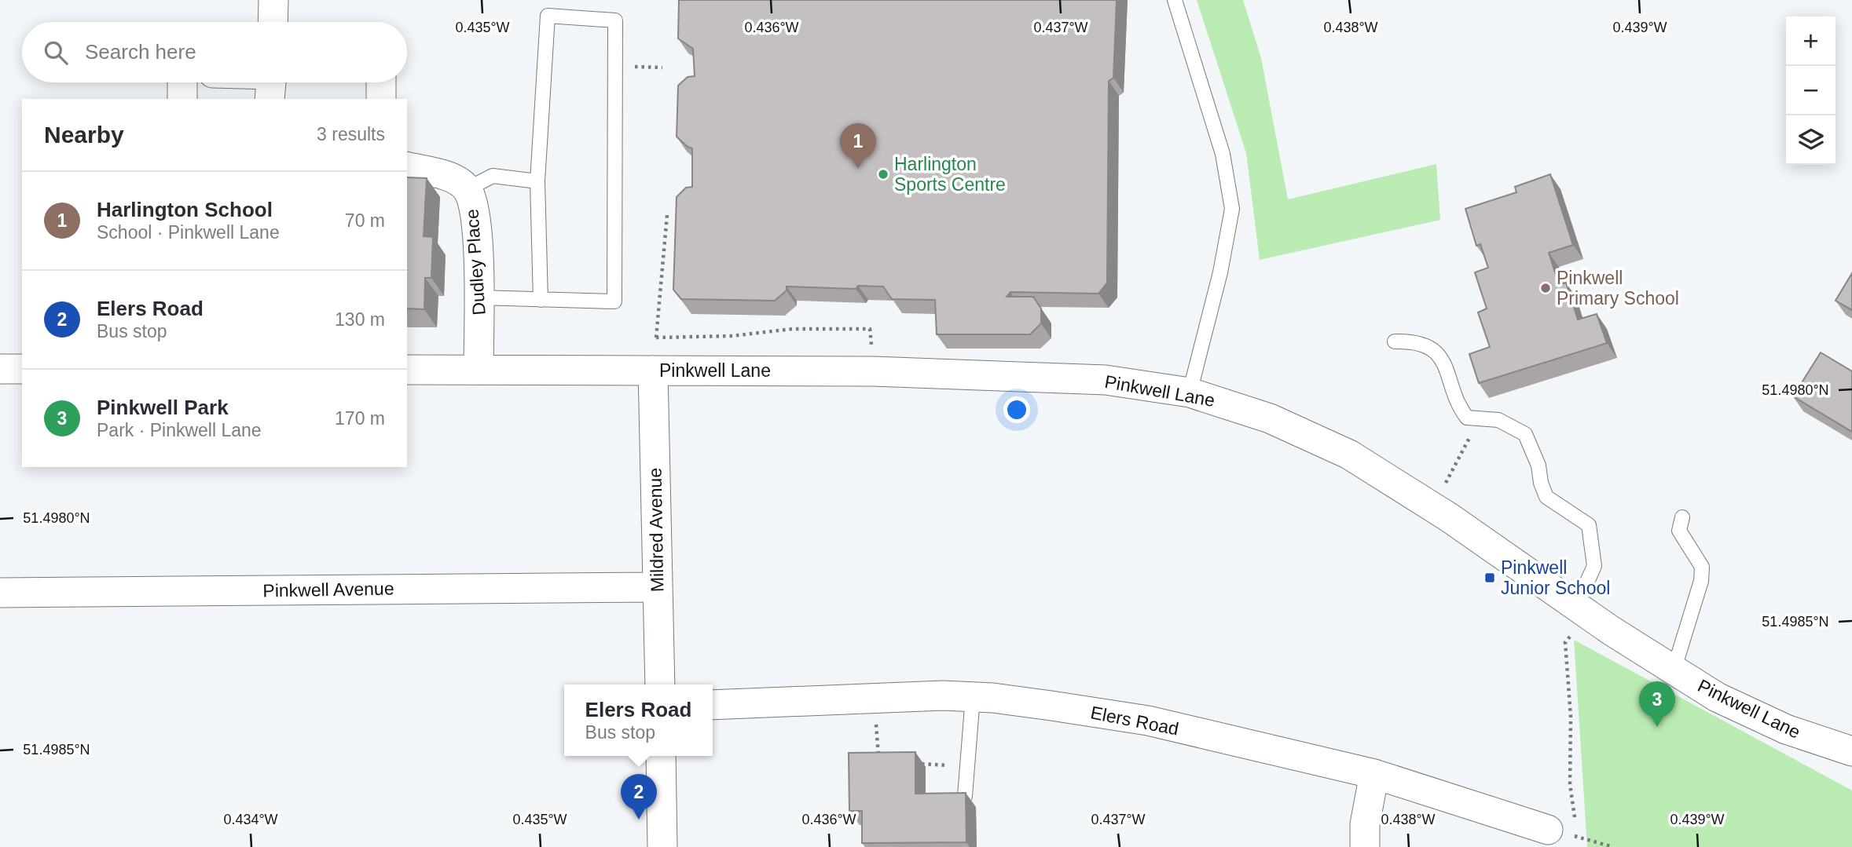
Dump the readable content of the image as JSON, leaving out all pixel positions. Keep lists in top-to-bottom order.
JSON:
{
  "streets": {
    "street": [
      "Dudley Place",
      "Pinkwell Lane",
      "Mildred Avenue",
      "Pinkwell Avenue",
      "Elers Road"
    ]
  },
  "crossings": [
    ["Dudley Place", "Pinkwell Lane"],
    ["Pinkwell Lane", "Mildred Avenue"],
    ["Mildred Avenue", "Pinkwell Avenue"]
  ],
  "places": {
    "other": ["Harlington Sports Centre", "Pinkwell Primary School"],
    "transit": ["Pinkwell Junior School"]
  },
  "page": {
    "map_buttons": ["+", "−"],
    "search": "Search here",
    "heading": ["Nearby", "3 results"],
    "pins": ["1", "3", "2"],
    "list": [
      {
        "mark": "1",
        "name": "Harlington School",
        "note": "School · Pinkwell Lane",
        "value": "70 m"
      },
      {
        "mark": "2",
        "name": "Elers Road",
        "note": "Bus stop",
        "value": "130 m"
      },
      {
        "mark": "3",
        "name": "Pinkwell Park",
        "note": "Park · Pinkwell Lane",
        "value": "170 m"
      }
    ],
    "popup": ["Elers Road", "Bus stop"]
  },
  "coordinates": [
    "0.435°W",
    "0.436°W",
    "0.437°W",
    "0.438°W",
    "0.439°W",
    "51.4980°N",
    "51.4985°N",
    "0.434°W"
  ]
}
